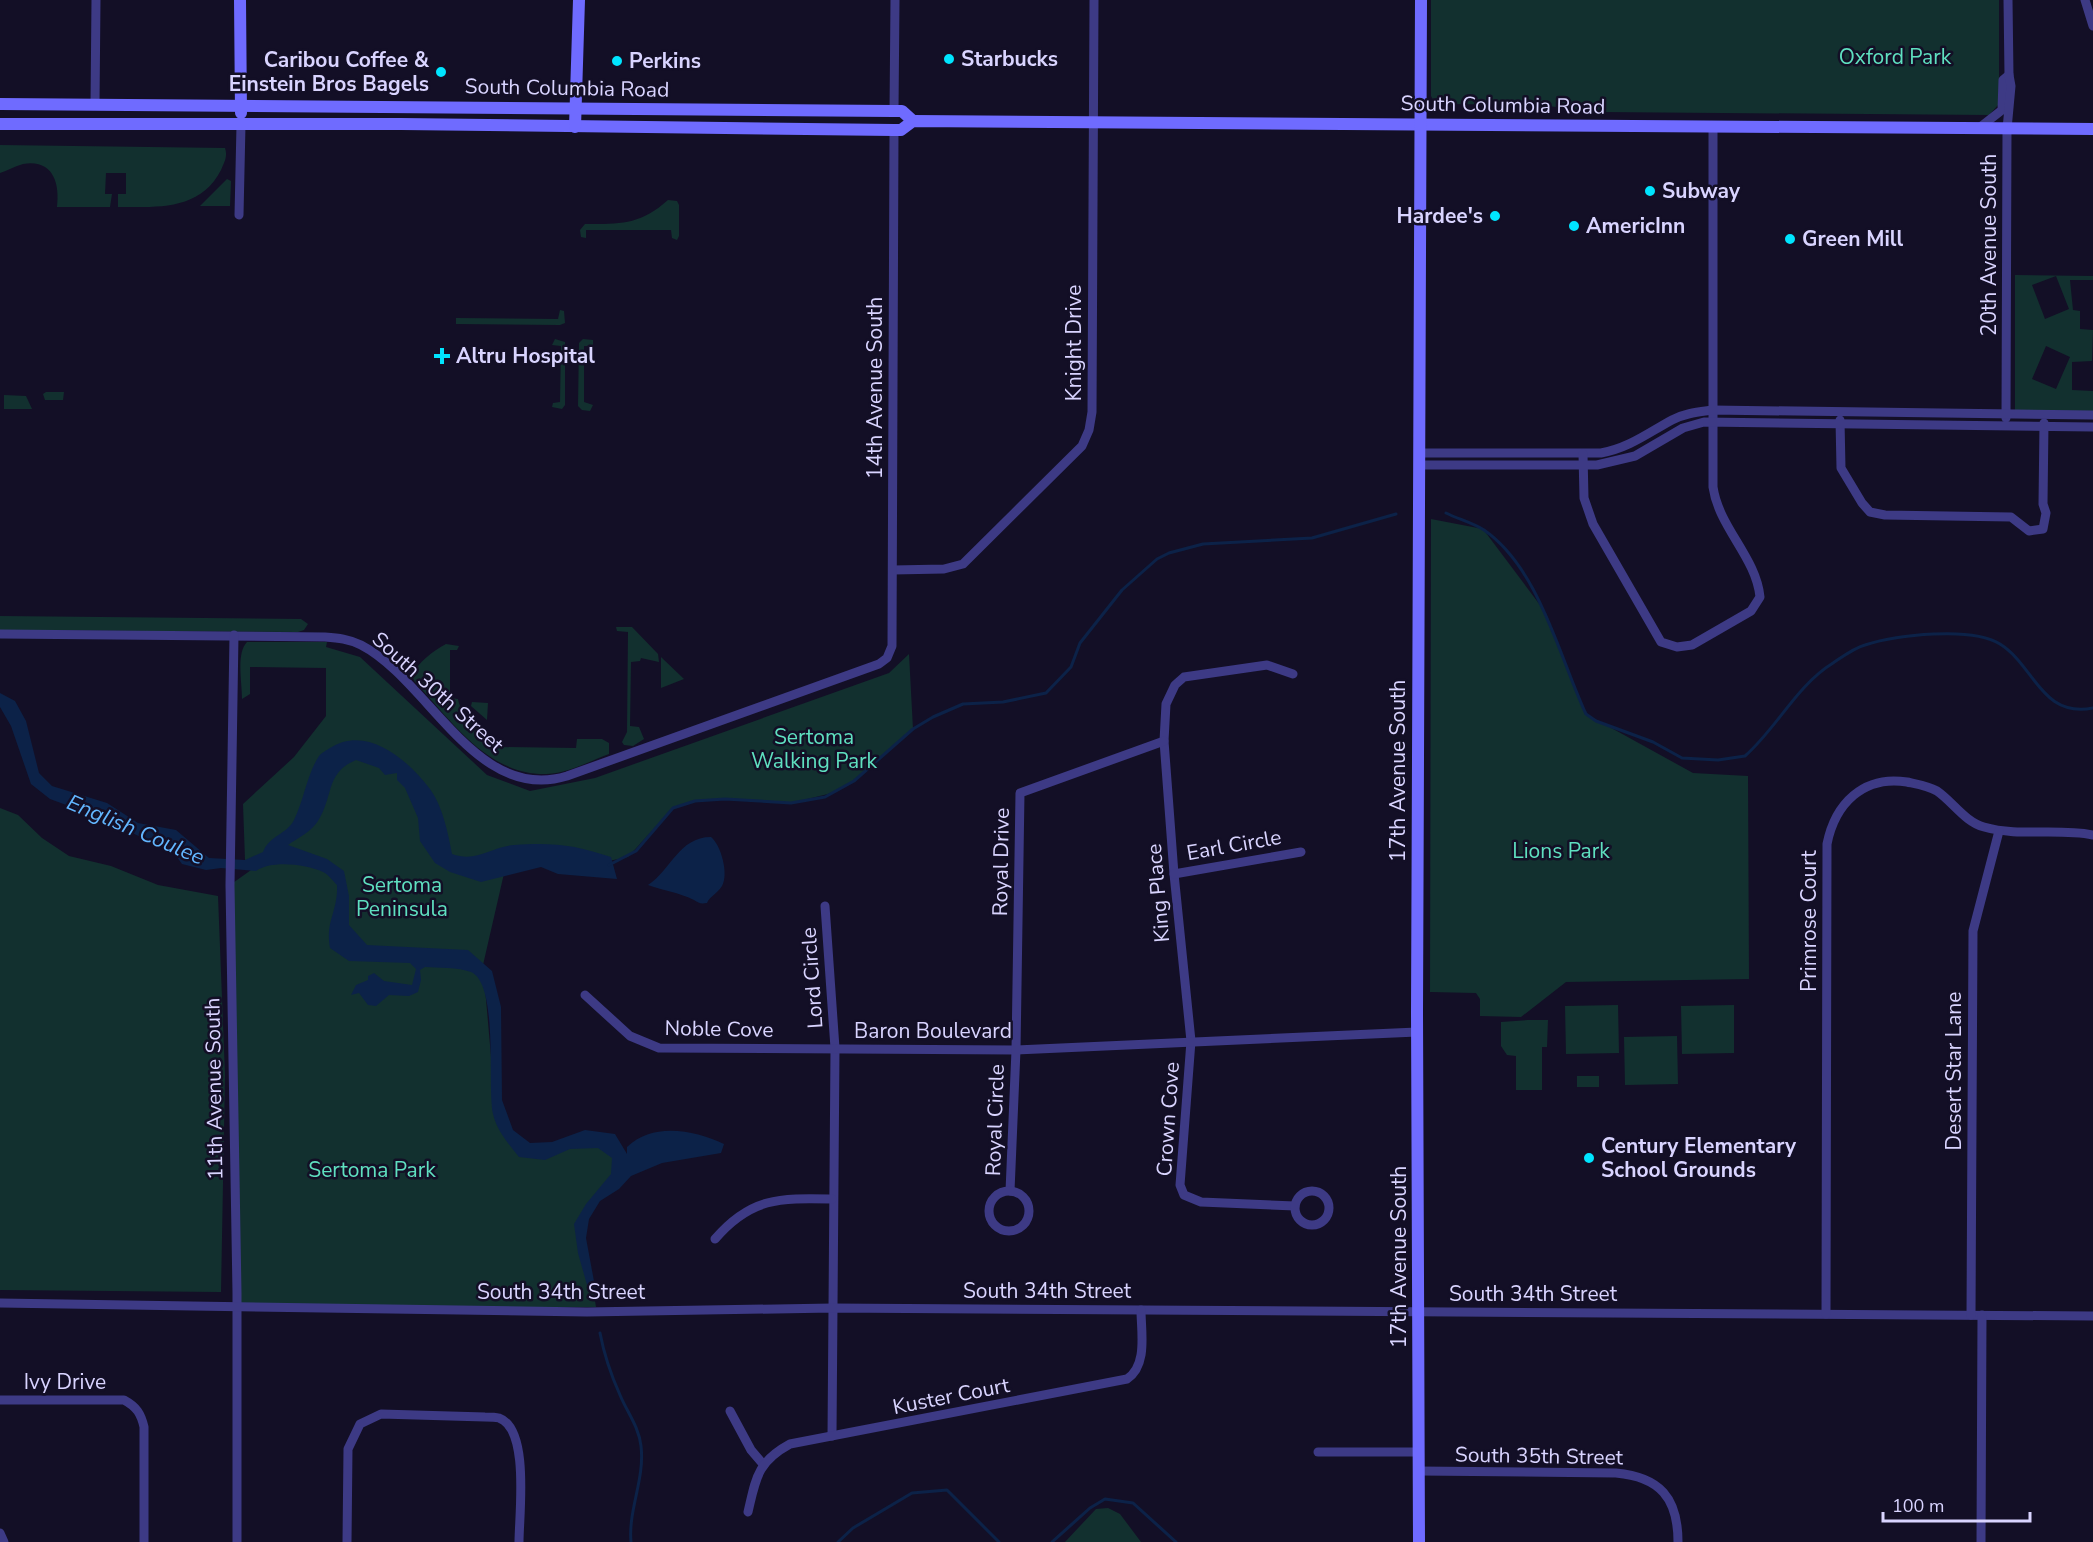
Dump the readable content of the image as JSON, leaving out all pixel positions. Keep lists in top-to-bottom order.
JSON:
{
  "streets": {
    "main road": ["South Columbia Road", "17th Avenue South"],
    "street": [
      "20th Avenue South",
      "Knight Drive",
      "14th Avenue South",
      "South 30th Street",
      "Earl Circle",
      "Royal Drive",
      "King Place",
      "Primrose Court",
      "Lord Circle",
      "Noble Cove",
      "Baron Boulevard",
      "Desert Star Lane",
      "11th Avenue South",
      "Crown Cove",
      "Royal Circle",
      "South 34th Street",
      "Ivy Drive",
      "Kuster Court",
      "South 35th Street"
    ]
  },
  "crossings": [
    ["South Columbia Road", "20th Avenue South"],
    ["South Columbia Road", "Knight Drive"],
    ["South Columbia Road", "14th Avenue South"],
    ["South Columbia Road", "17th Avenue South"],
    ["Knight Drive", "14th Avenue South"],
    ["14th Avenue South", "South 30th Street"],
    ["South 30th Street", "11th Avenue South"],
    ["17th Avenue South", "Baron Boulevard"],
    ["17th Avenue South", "South 34th Street"],
    ["17th Avenue South", "South 35th Street"],
    ["Earl Circle", "King Place"],
    ["Royal Drive", "King Place"],
    ["Royal Drive", "Baron Boulevard"],
    ["Royal Drive", "Royal Circle"],
    ["King Place", "Baron Boulevard"],
    ["King Place", "Crown Cove"],
    ["Primrose Court", "Desert Star Lane"],
    ["Primrose Court", "South 34th Street"],
    ["Lord Circle", "Noble Cove"],
    ["Lord Circle", "Baron Boulevard"],
    ["Noble Cove", "Baron Boulevard"],
    ["Baron Boulevard", "Crown Cove"],
    ["Baron Boulevard", "Royal Circle"],
    ["Baron Boulevard", "South 34th Street"],
    ["Baron Boulevard", "Kuster Court"],
    ["Desert Star Lane", "South 34th Street"],
    ["11th Avenue South", "South 34th Street"],
    ["South 34th Street", "Kuster Court"]
  ],
  "water": ["English Coulee"],
  "parks": [
    "Oxford Park",
    "Sertoma Walking Park",
    "Lions Park",
    "Sertoma Peninsula",
    "Sertoma Park"
  ],
  "places": {
    "other": [
      "Starbucks",
      "Perkins",
      "Caribou Coffee & Einstein Bros Bagels",
      "Subway",
      "Hardee's",
      "AmericInn",
      "Green Mill",
      "Century Elementary School Grounds"
    ],
    "health": ["Altru Hospital"]
  },
  "scale_bar": "100 m"
}
